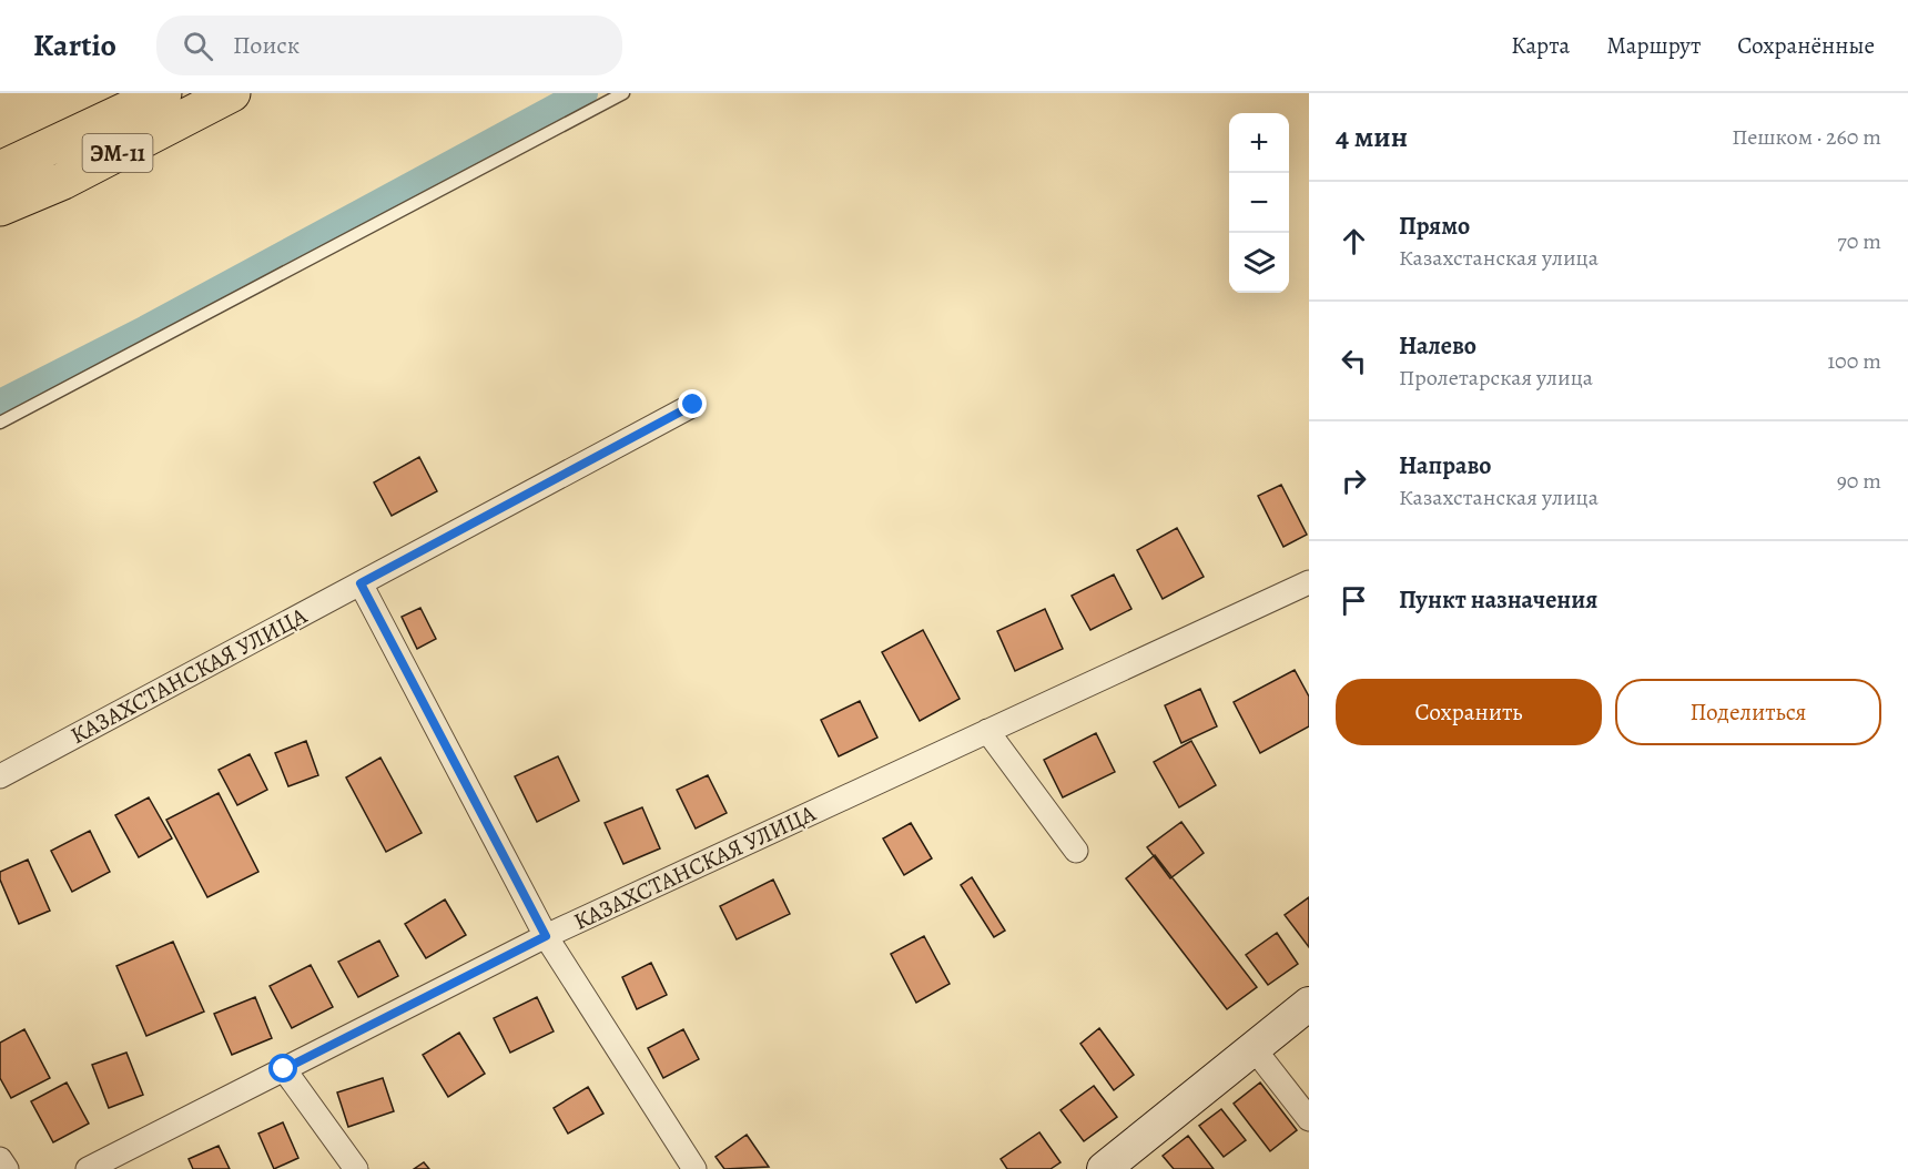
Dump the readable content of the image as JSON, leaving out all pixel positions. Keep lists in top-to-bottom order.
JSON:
{
  "streets": {
    "highway": ["ЭМ-11"],
    "street": ["КАЗАХСТАНСКАЯ УЛИЦА"]
  },
  "page": {
    "header": "Kartio",
    "search": "Поиск",
    "nav": ["Карта", "Маршрут", "Сохранённые"],
    "heading": ["4 мин", "Пешком · 260 m"],
    "map_buttons": ["+", "−"],
    "list": [
      ["Прямо", "Казахстанская улица", "70 m"],
      ["Налево", "Пролетарская улица", "100 m"],
      ["Направо", "Казахстанская улица", "90 m"],
      "Пункт назначения"
    ],
    "buttons": ["Сохранить", "Поделиться"]
  }
}
